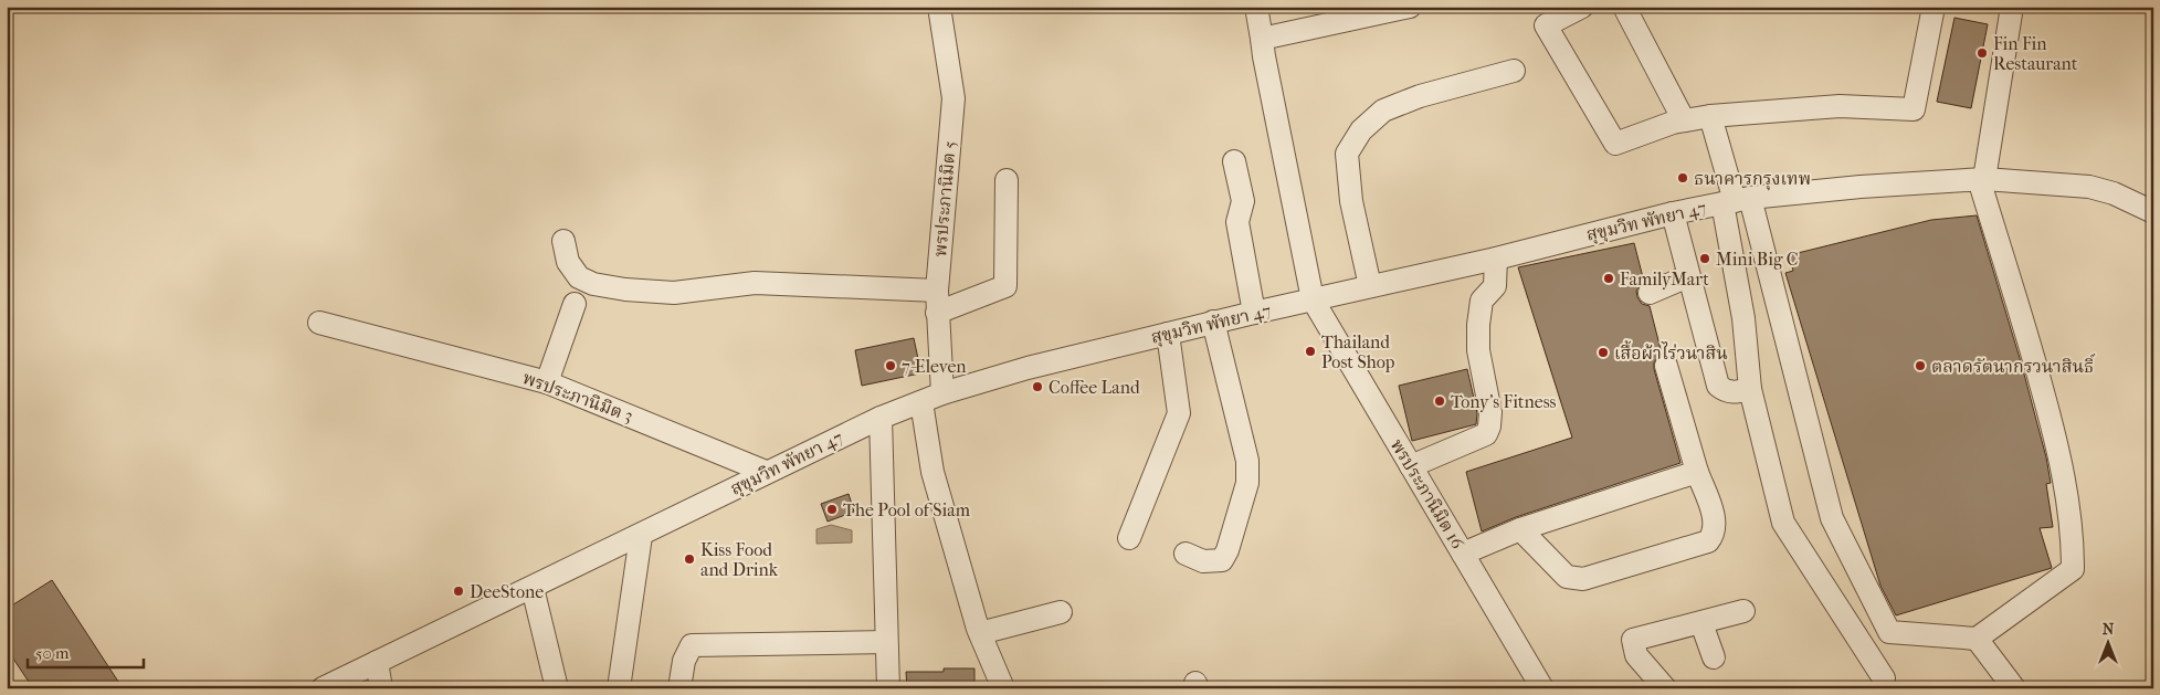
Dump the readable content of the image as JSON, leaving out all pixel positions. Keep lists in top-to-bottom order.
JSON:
{
  "streets": {
    "street": [
      "พรประภานิมิต 5",
      "สุขุมวิท พัทยา 47",
      "พรประภานิมิต 3",
      "พรประภานิมิต 16"
    ]
  },
  "crossings": [
    ["พรประภานิมิต 5", "สุขุมวิท พัทยา 47"],
    ["สุขุมวิท พัทยา 47", "พรประภานิมิต 3"],
    ["สุขุมวิท พัทยา 47", "พรประภานิมิต 16"]
  ],
  "places": [
    "Fin Fin Restaurant",
    "ธนาคารกรุงเทพ",
    "Mini Big C",
    "FamilyMart",
    "Thailand Post Shop",
    "เสื้อผ้าไร่วนาสิน",
    "7-Eleven",
    "ตลาดรัตนากรวนาสินธิ์",
    "Coffee Land",
    "Tony's Fitness",
    "The Pool of Siam",
    "Kiss Food and Drink",
    "DeeStone"
  ],
  "scale_bar": "50 m",
  "north": "top"
}
